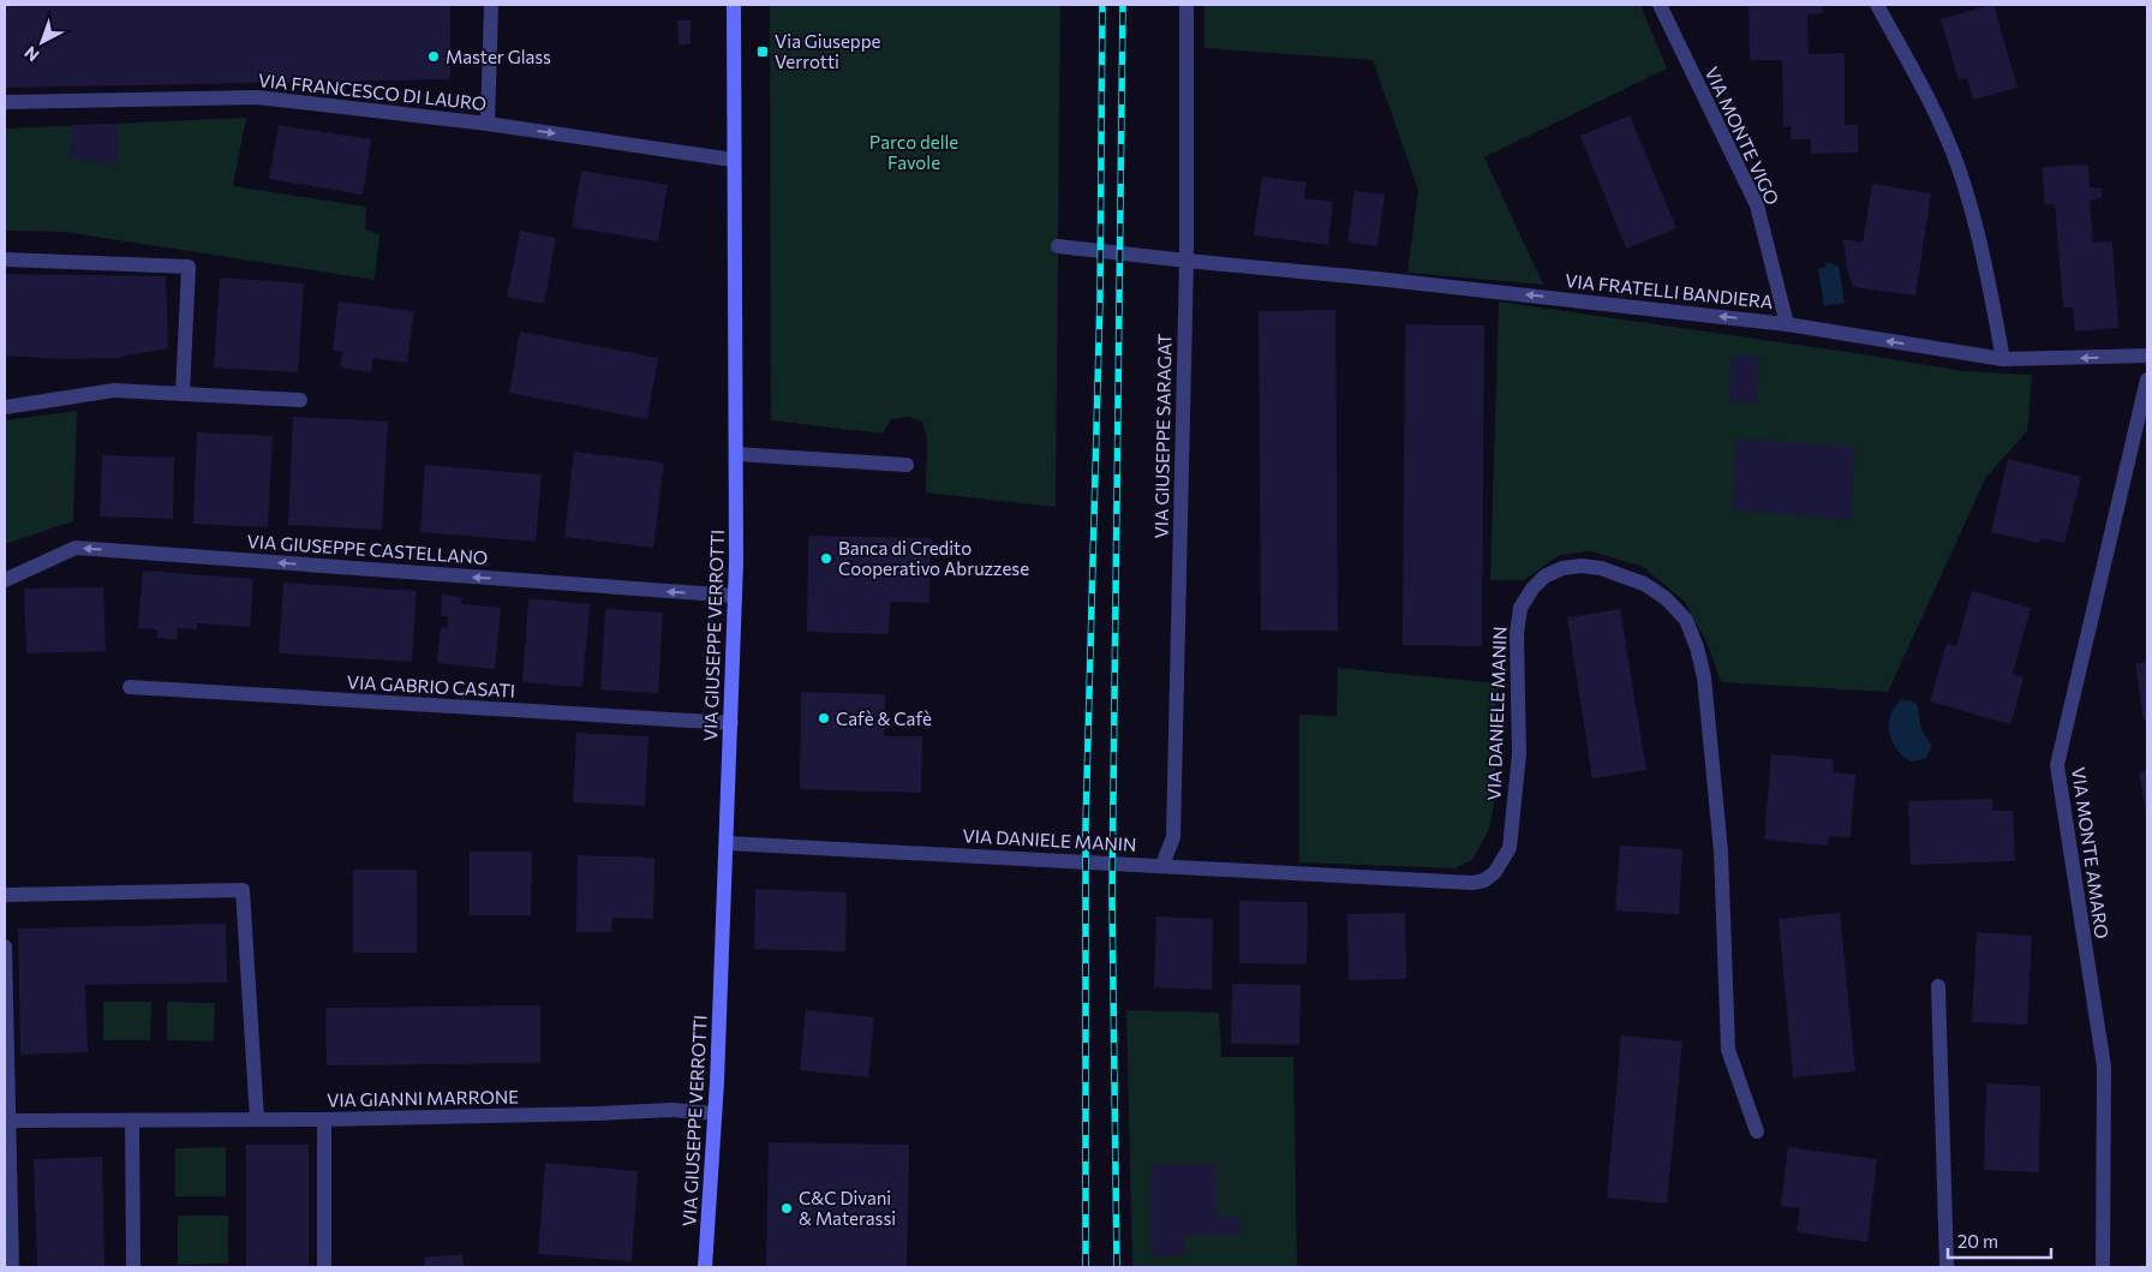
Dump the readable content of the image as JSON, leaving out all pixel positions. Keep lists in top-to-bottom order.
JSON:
{
  "streets": {
    "street": [
      "VIA FRANCESCO DI LAURO",
      "VIA MONTE VIGO",
      "VIA FRATELLI BANDIERA",
      "VIA GIUSEPPE SARAGAT",
      "VIA GIUSEPPE CASTELLANO",
      "VIA GIUSEPPE VERROTTI",
      "VIA GABRIO CASATI",
      "VIA DANIELE MANIN",
      "VIA MONTE AMARO",
      "VIA GIANNI MARRONE"
    ]
  },
  "crossings": [
    ["VIA FRANCESCO DI LAURO", "VIA GIUSEPPE VERROTTI"],
    ["VIA MONTE VIGO", "VIA FRATELLI BANDIERA"],
    ["VIA FRATELLI BANDIERA", "VIA GIUSEPPE SARAGAT"],
    ["VIA GIUSEPPE SARAGAT", "VIA DANIELE MANIN"],
    ["VIA GIUSEPPE CASTELLANO", "VIA GIUSEPPE VERROTTI"],
    ["VIA GIUSEPPE VERROTTI", "VIA GABRIO CASATI"],
    ["VIA GIUSEPPE VERROTTI", "VIA DANIELE MANIN"],
    ["VIA GIUSEPPE VERROTTI", "VIA GIANNI MARRONE"]
  ],
  "one_way": ["VIA FRATELLI BANDIERA", "VIA GIUSEPPE CASTELLANO"],
  "parks": ["Parco delle Favole"],
  "places": {
    "transit": ["Via Giuseppe Verrotti"],
    "other": [
      "Master Glass",
      "Banca di Credito Cooperativo Abruzzese",
      "Cafè & Cafè",
      "C&C Divani & Materassi"
    ]
  },
  "scale_bar": "20 m",
  "north": "bottom left"
}
